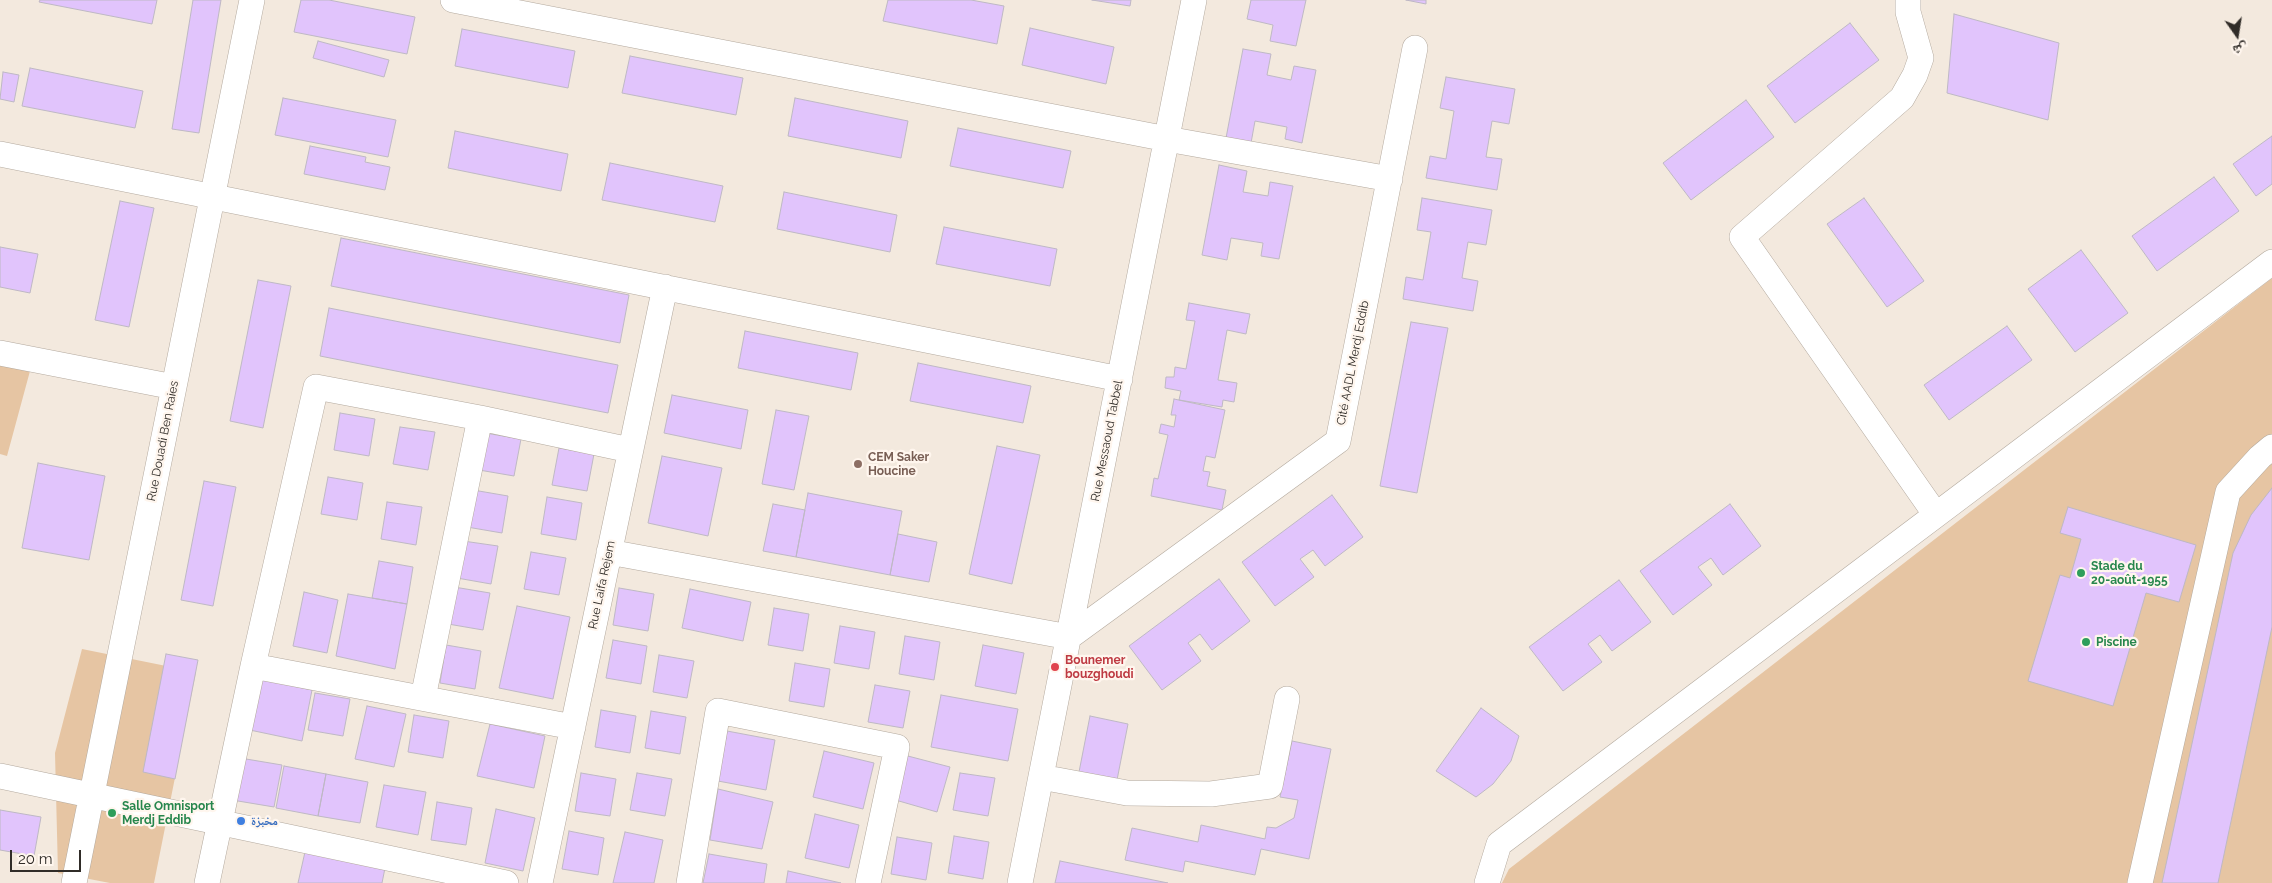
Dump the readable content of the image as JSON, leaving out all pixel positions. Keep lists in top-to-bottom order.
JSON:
{
  "streets": {
    "street": [
      "Cité AADL Merdj Eddib",
      "Rue Douadi Ben Raies",
      "Rue Messaoud Tabbel",
      "Rue Laifa Rejem"
    ]
  },
  "crossings": [
    ["Cité AADL Merdj Eddib", "Rue Messaoud Tabbel"]
  ],
  "places": [
    "CEM Saker Houcine",
    "Stade du 20-août-1955",
    "Piscine",
    "Bounemer bouzghoudi",
    "Salle Omnisport Merdj Eddib",
    "مخبزة"
  ],
  "scale_bar": "20 m",
  "north": "bottom"
}
